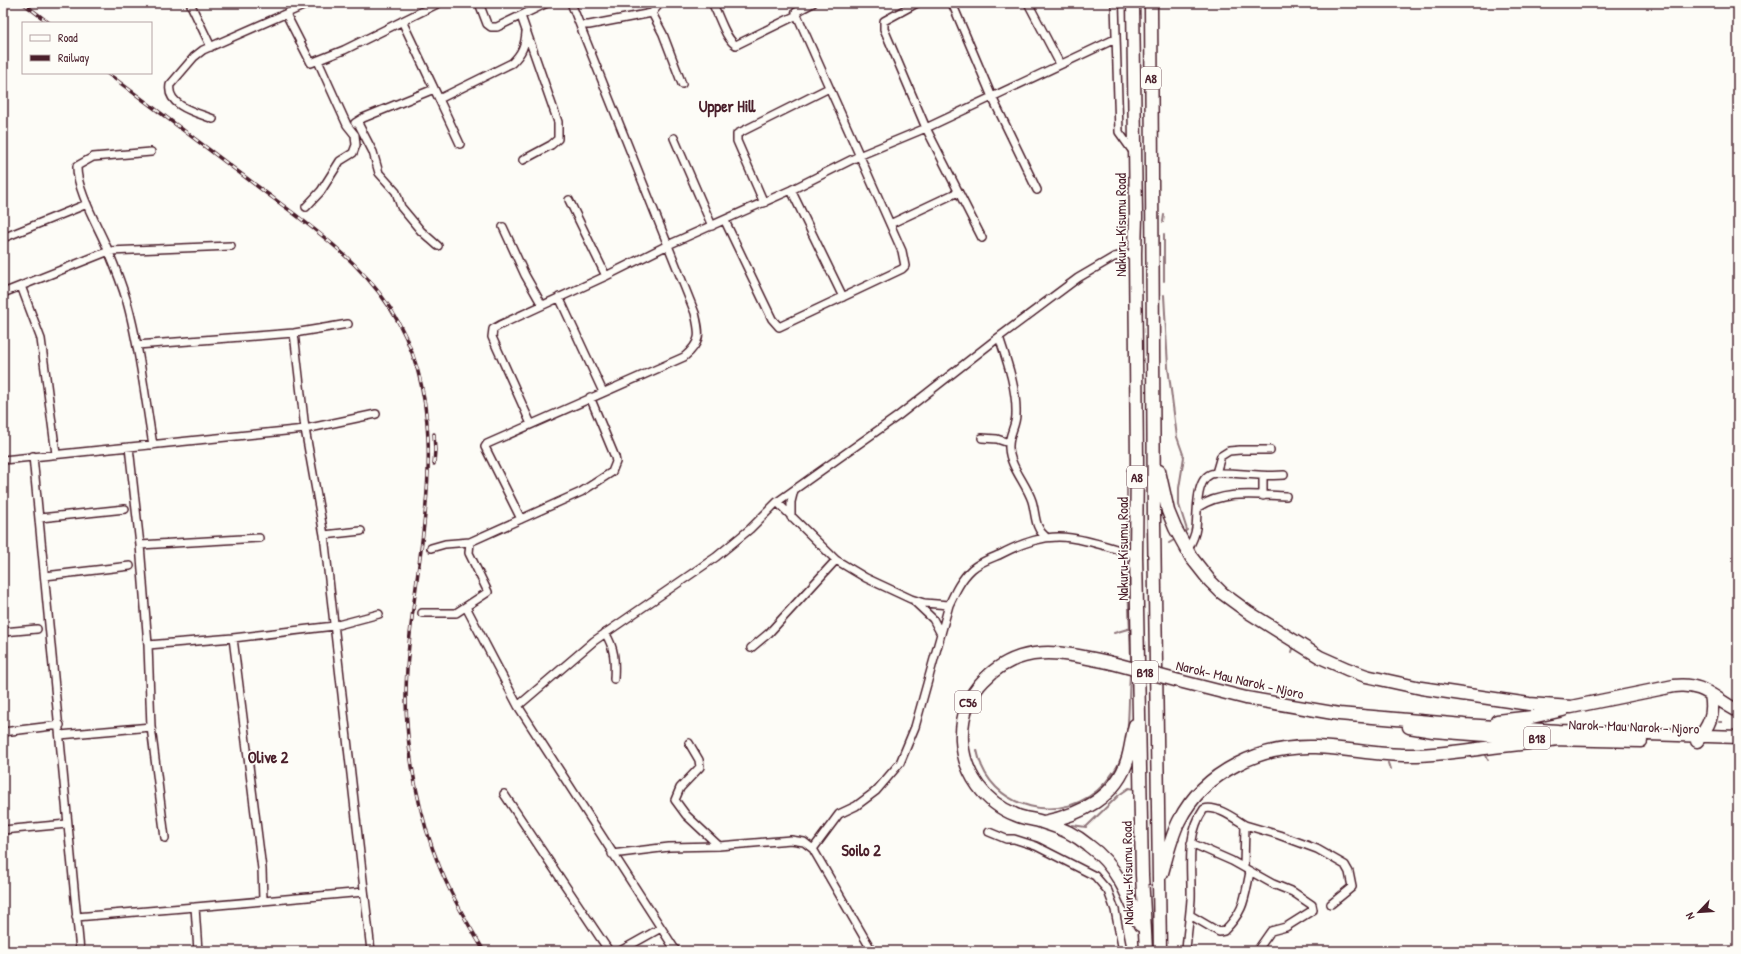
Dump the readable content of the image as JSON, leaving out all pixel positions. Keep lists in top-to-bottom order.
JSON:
{
  "streets": {
    "highway": [
      "A8",
      "Nakuru-Kisumu Road",
      "B18",
      "Narok- Mau Narok - Njoro",
      "C56"
    ]
  },
  "crossings": [
    ["Narok- Mau Narok - Njoro", "C56"]
  ],
  "districts": ["Upper Hill", "Olive 2", "Soilo 2"],
  "legend": ["Road", "Railway"],
  "north": "bottom left"
}
